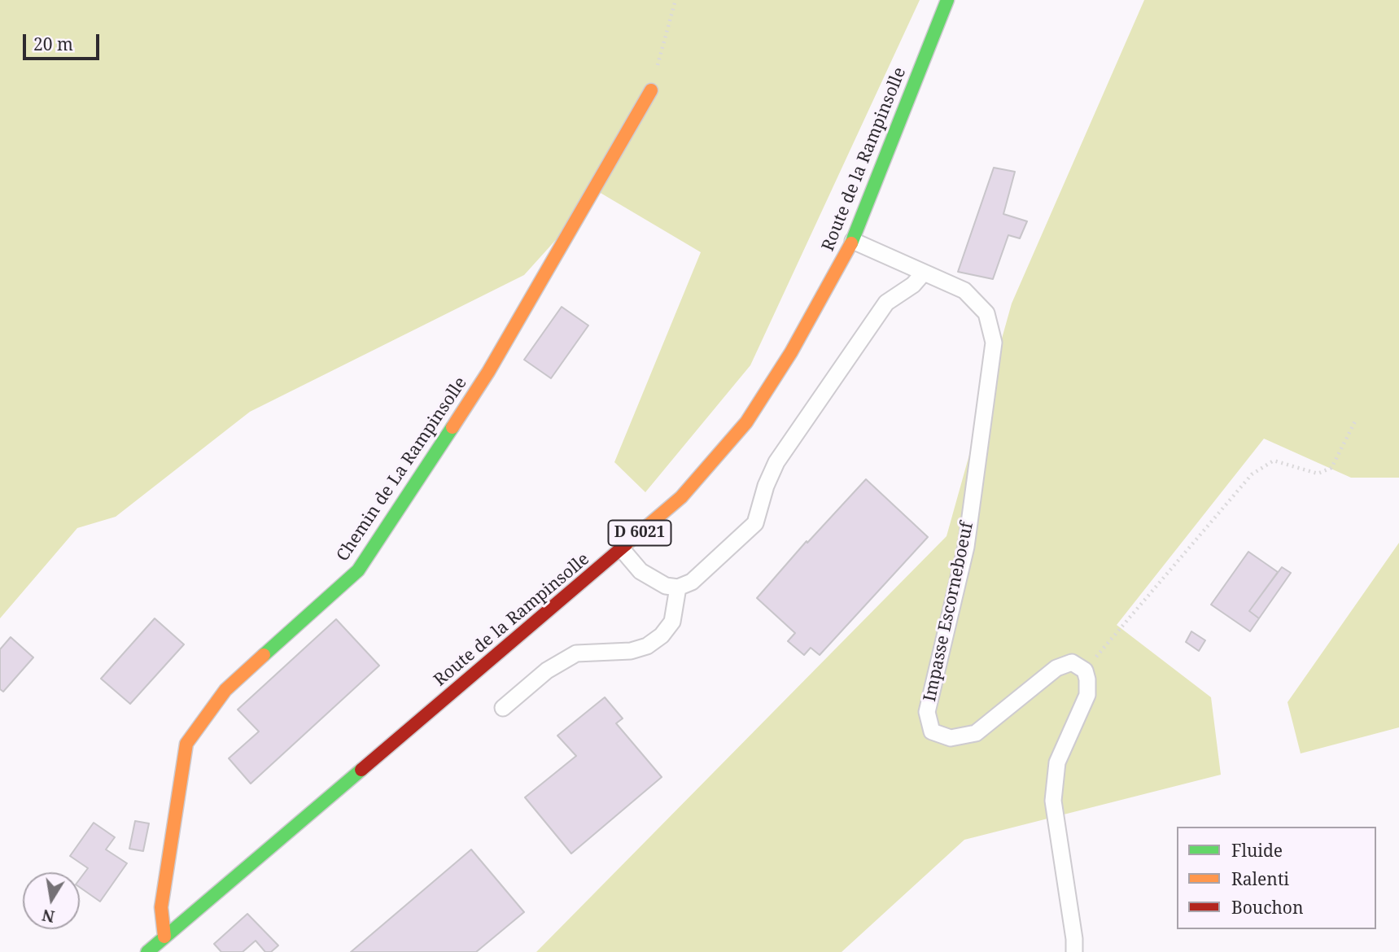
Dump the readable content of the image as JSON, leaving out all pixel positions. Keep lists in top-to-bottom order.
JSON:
{
  "streets": {
    "main road": ["Route de la Rampinsolle", "Chemin de La Rampinsolle", "D 6021"],
    "lane": ["Impasse Escorneboeuf"]
  },
  "crossings": [
    ["Route de la Rampinsolle", "Chemin de La Rampinsolle"],
    ["Route de la Rampinsolle", "D 6021"],
    ["Route de la Rampinsolle", "Impasse Escorneboeuf"],
    ["Chemin de La Rampinsolle", "D 6021"]
  ],
  "legend": ["Fluide", "Ralenti", "Bouchon"],
  "scale_bar": "20 m",
  "north": "bottom"
}
